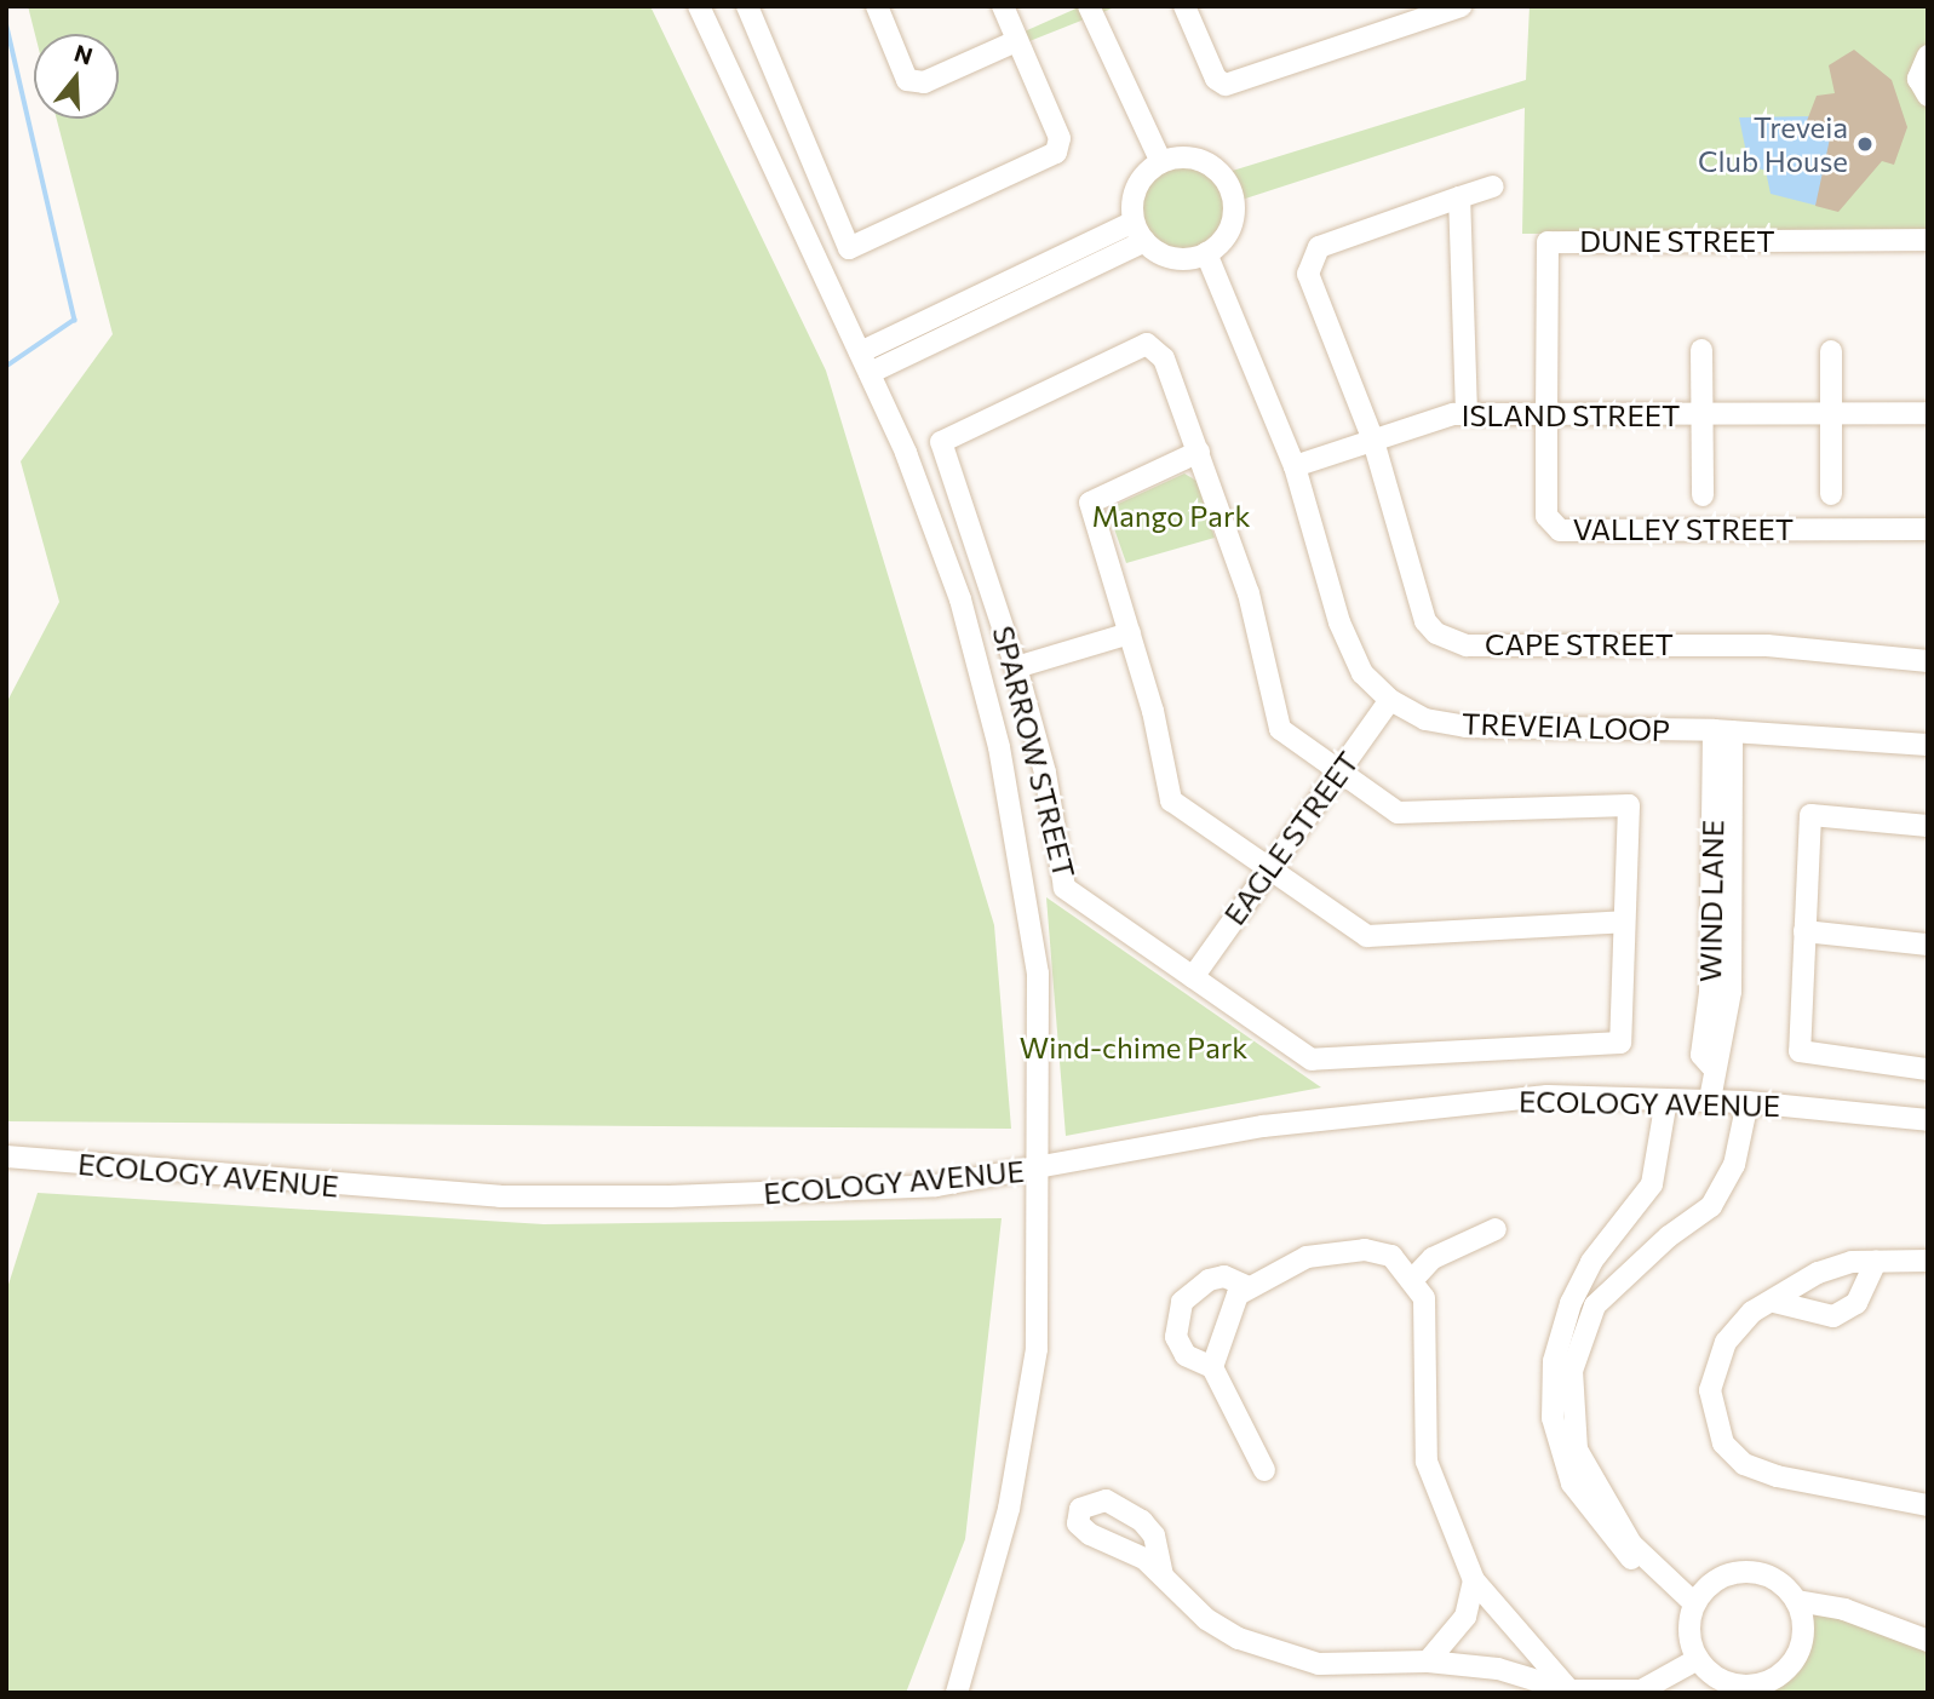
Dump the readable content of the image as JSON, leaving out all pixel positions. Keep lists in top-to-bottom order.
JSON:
{
  "streets": {
    "street": [
      "DUNE STREET",
      "ISLAND STREET",
      "VALLEY STREET",
      "CAPE STREET",
      "TREVEIA LOOP",
      "SPARROW STREET",
      "EAGLE STREET",
      "WIND LANE",
      "ECOLOGY AVENUE"
    ]
  },
  "crossings": [
    ["DUNE STREET", "ISLAND STREET"],
    ["DUNE STREET", "VALLEY STREET"],
    ["ISLAND STREET", "VALLEY STREET"],
    ["ISLAND STREET", "CAPE STREET"],
    ["ISLAND STREET", "TREVEIA LOOP"],
    ["TREVEIA LOOP", "EAGLE STREET"],
    ["TREVEIA LOOP", "WIND LANE"],
    ["SPARROW STREET", "EAGLE STREET"],
    ["WIND LANE", "ECOLOGY AVENUE"]
  ],
  "parks": ["Mango Park", "Wind-chime Park"],
  "places": ["Treveia Club House"],
  "north": "top"
}
